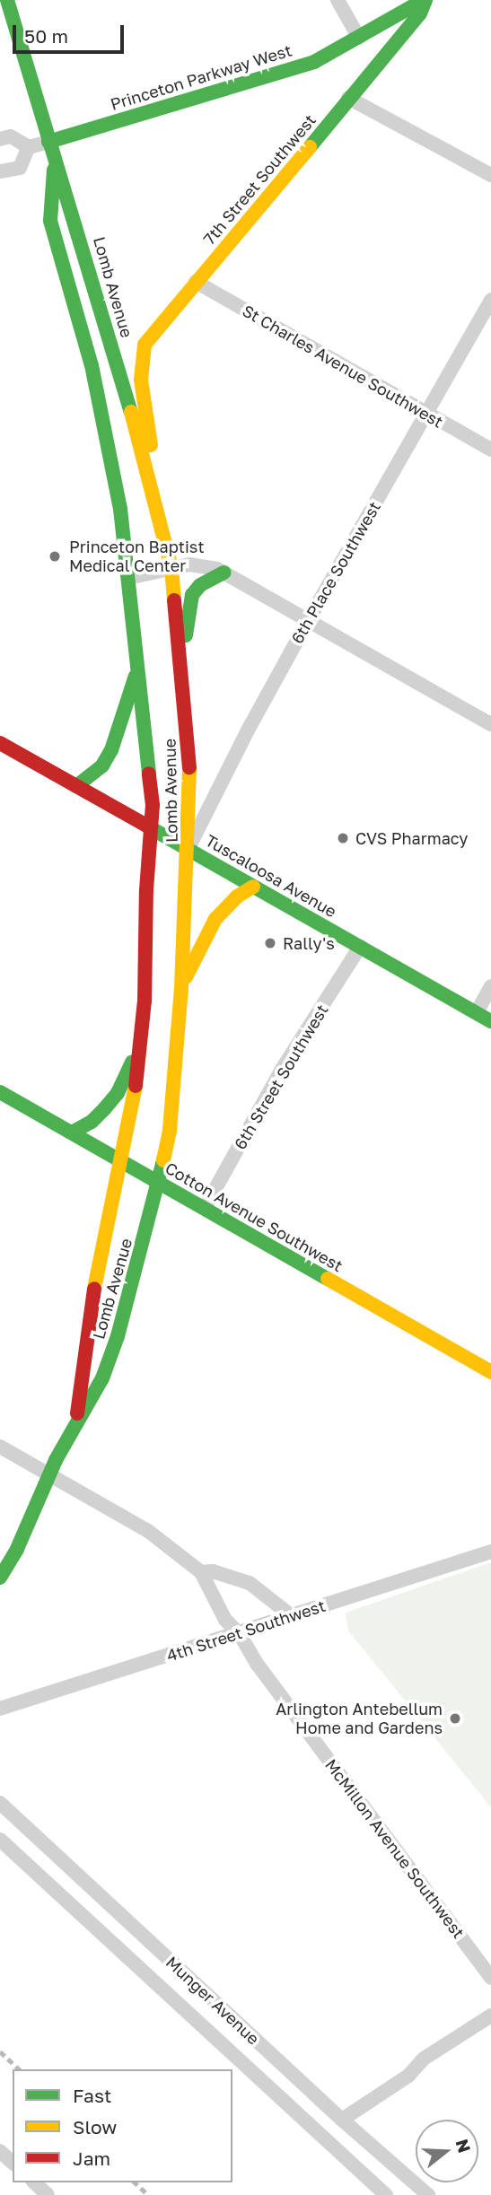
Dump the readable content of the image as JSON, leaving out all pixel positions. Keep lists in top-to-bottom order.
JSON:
{
  "streets": {
    "main road": [
      "Princeton Parkway West",
      "7th Street Southwest",
      "Lomb Avenue",
      "Tuscaloosa Avenue",
      "Cotton Avenue Southwest"
    ],
    "street": [
      "St Charles Avenue Southwest",
      "6th Place Southwest",
      "6th Street Southwest",
      "4th Street Southwest",
      "McMillon Avenue Southwest",
      "Munger Avenue"
    ]
  },
  "crossings": [
    ["Princeton Parkway West", "7th Street Southwest"],
    ["Princeton Parkway West", "Lomb Avenue"],
    ["7th Street Southwest", "Lomb Avenue"],
    ["7th Street Southwest", "St Charles Avenue Southwest"],
    ["Lomb Avenue", "6th Place Southwest"],
    ["Lomb Avenue", "Tuscaloosa Avenue"],
    ["Lomb Avenue", "Cotton Avenue Southwest"],
    ["Lomb Avenue", "McMillon Avenue Southwest"],
    ["St Charles Avenue Southwest", "6th Place Southwest"],
    ["6th Place Southwest", "Tuscaloosa Avenue"],
    ["Tuscaloosa Avenue", "6th Street Southwest"],
    ["6th Street Southwest", "Cotton Avenue Southwest"],
    ["4th Street Southwest", "McMillon Avenue Southwest"]
  ],
  "places": [
    "Princeton Baptist Medical Center",
    "CVS Pharmacy",
    "Rally's",
    "Arlington Antebellum Home and Gardens"
  ],
  "legend": ["Fast", "Slow", "Jam"],
  "scale_bar": "50 m",
  "north": "right"
}
